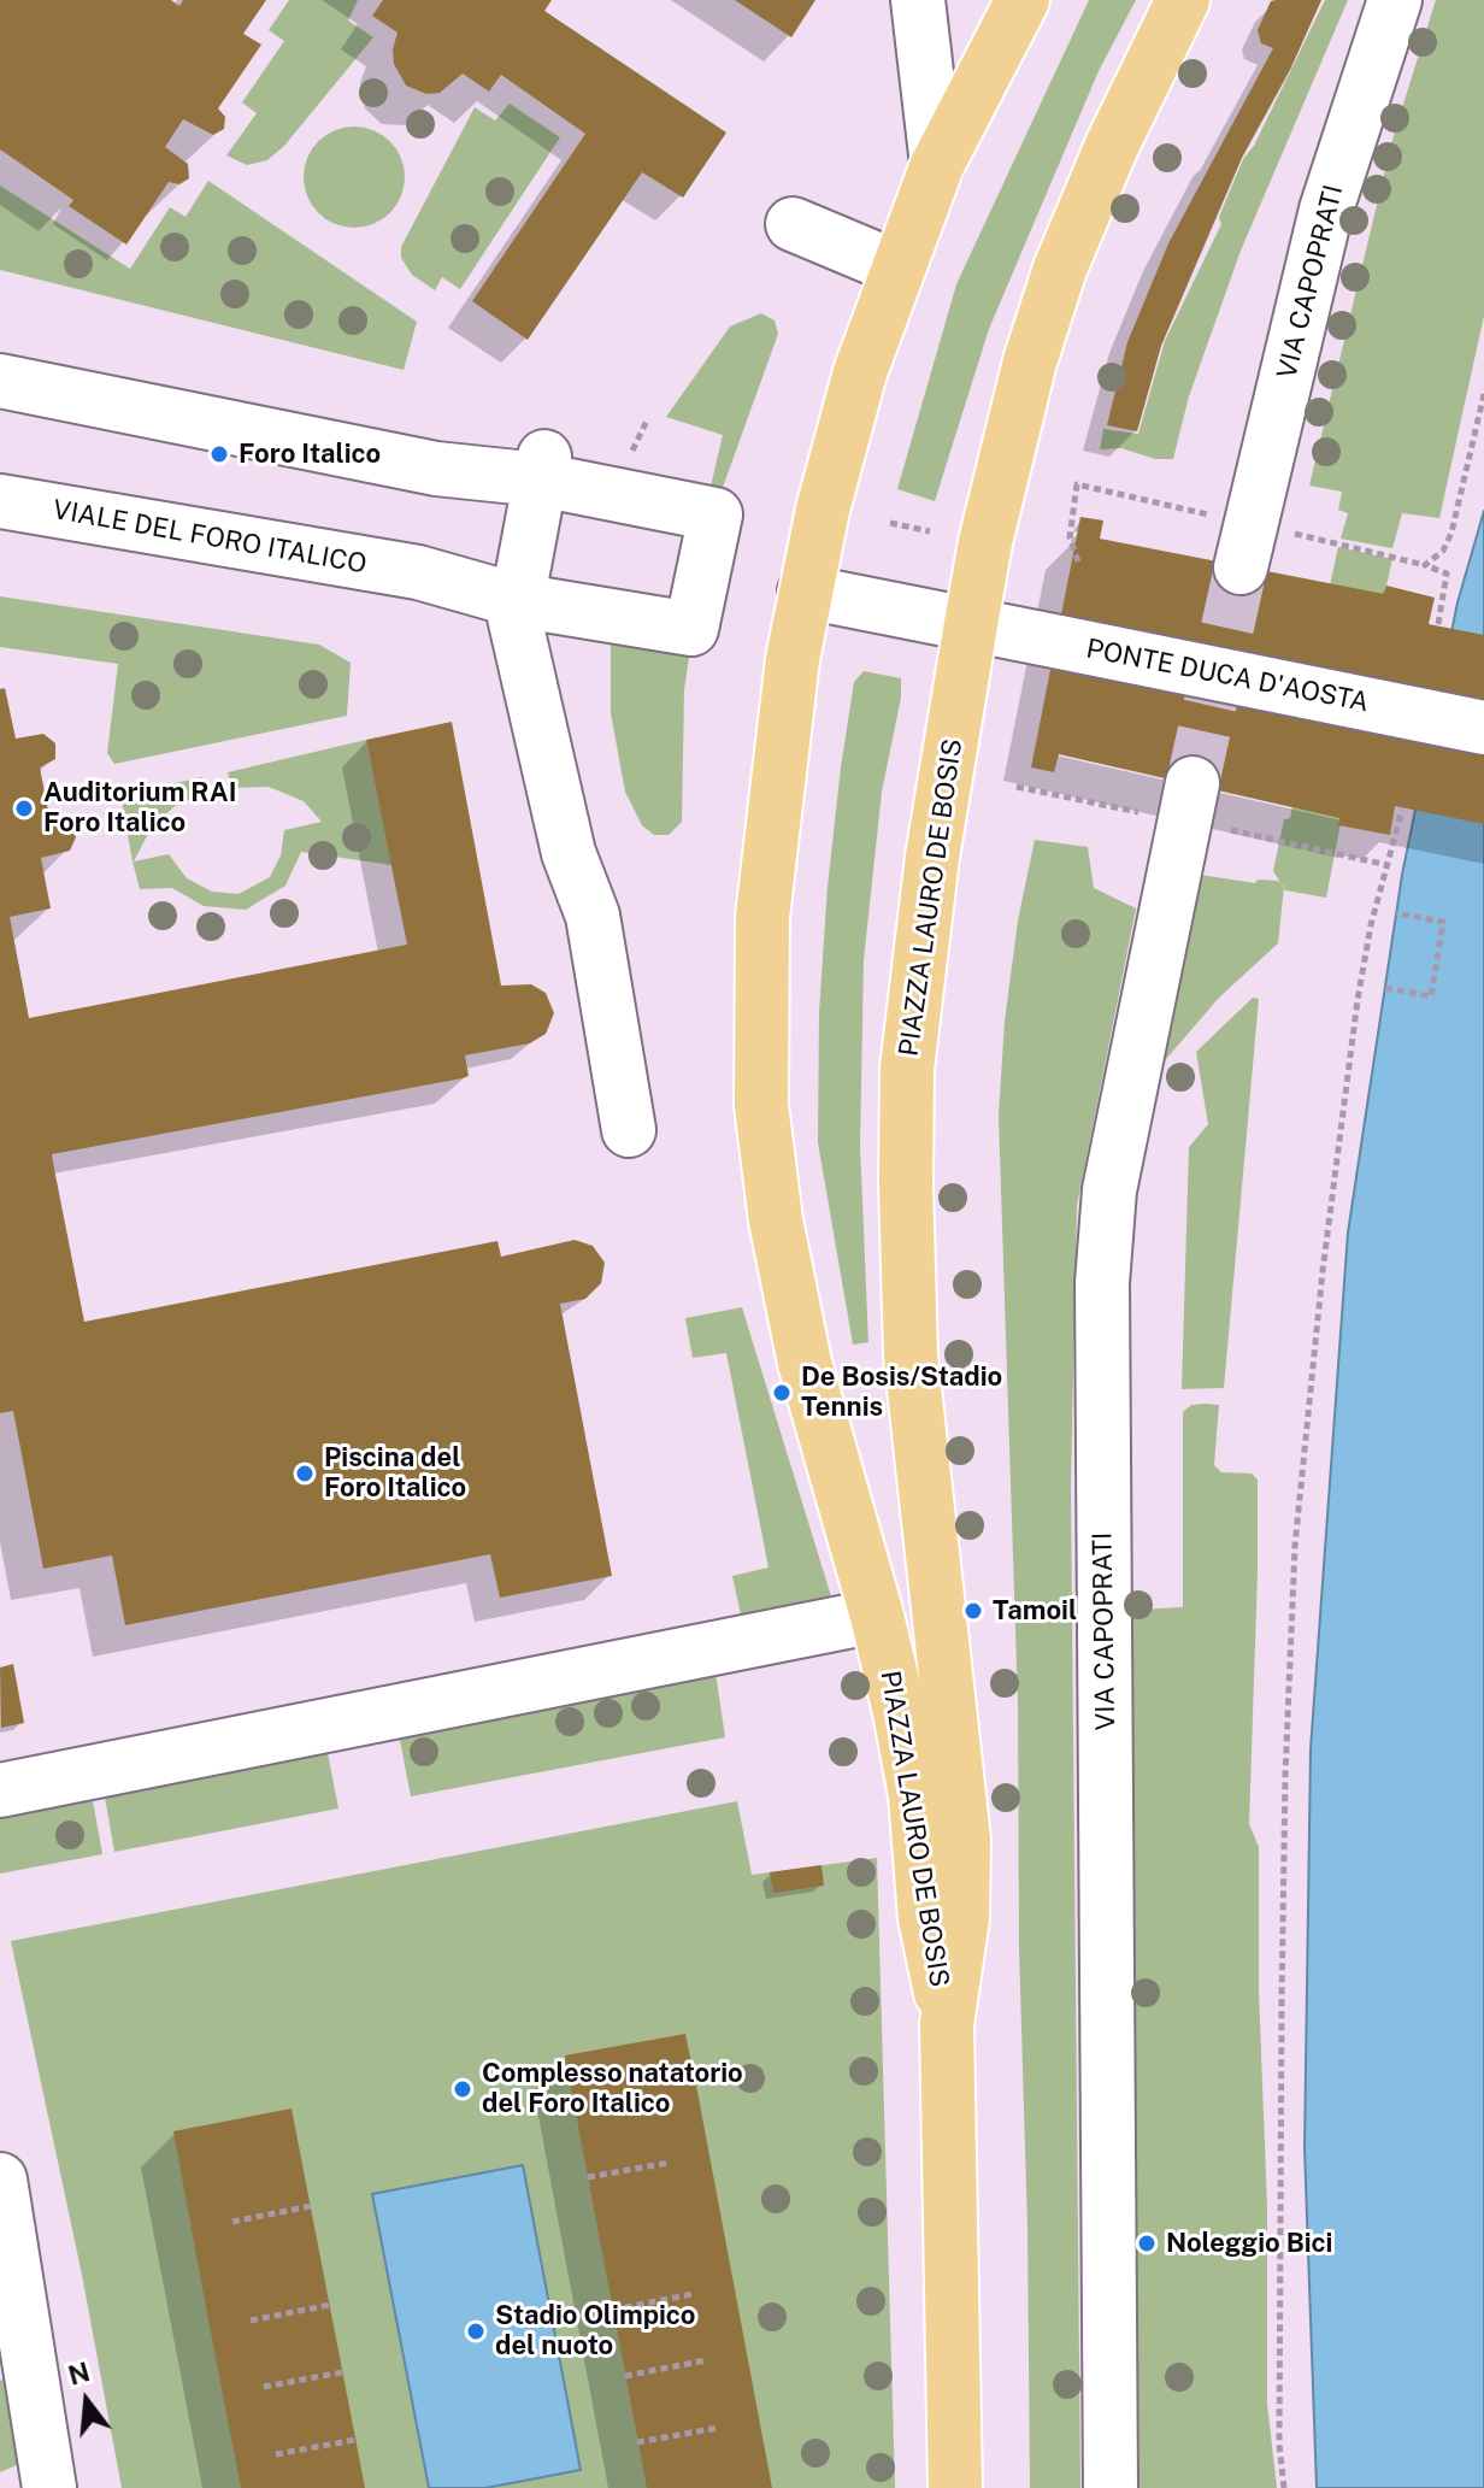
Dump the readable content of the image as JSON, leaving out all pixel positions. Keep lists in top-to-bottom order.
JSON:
{
  "streets": {
    "main road": ["PIAZZA LAURO DE BOSIS"],
    "street": ["VIA CAPOPRATI", "VIALE DEL FORO ITALICO", "PONTE DUCA D'AOSTA"]
  },
  "crossings": [
    ["PONTE DUCA D'AOSTA", "PIAZZA LAURO DE BOSIS"]
  ],
  "places": [
    "Foro Italico",
    "Auditorium RAI Foro Italico",
    "De Bosis/Stadio Tennis",
    "Piscina del Foro Italico",
    "Tamoil",
    "Complesso natatorio del Foro Italico",
    "Noleggio Bici",
    "Stadio Olimpico del nuoto"
  ],
  "north": "top"
}
